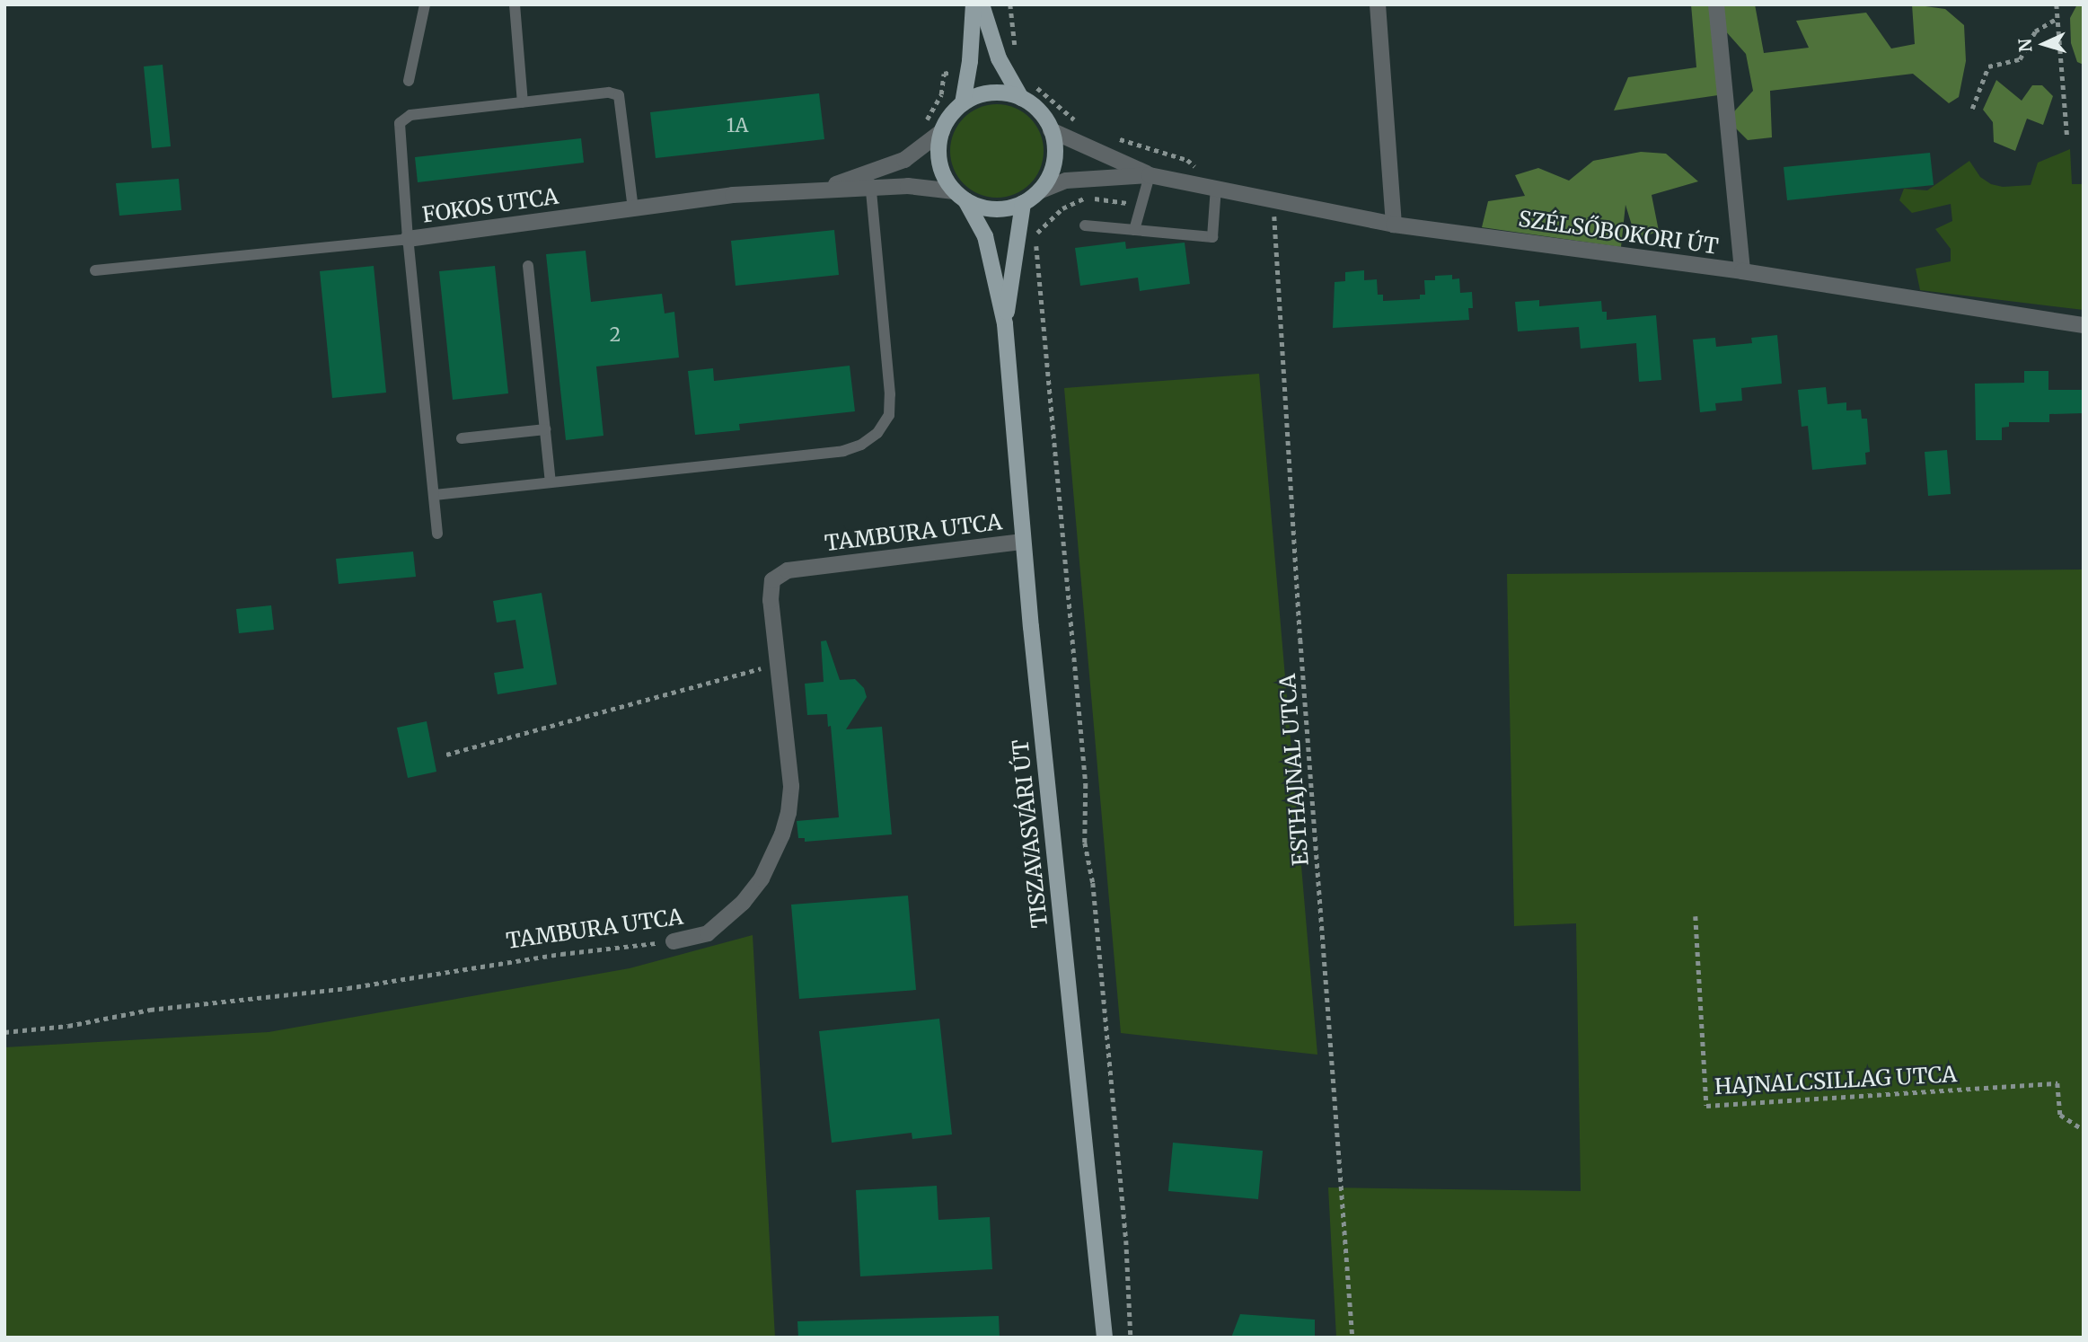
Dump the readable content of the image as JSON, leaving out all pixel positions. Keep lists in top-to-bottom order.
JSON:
{
  "streets": {
    "main road": ["TISZAVASVÁRI ÚT"],
    "street": ["FOKOS UTCA", "SZÉLSŐBOKORI ÚT", "TAMBURA UTCA"],
    "path": ["ESTHAJNAL UTCA", "HAJNALCSILLAG UTCA"]
  },
  "crossings": [
    ["SZÉLSŐBOKORI ÚT", "ESTHAJNAL UTCA"],
    ["TAMBURA UTCA", "TISZAVASVÁRI ÚT"]
  ],
  "house_numbers": ["1A", "2"],
  "north": "left"
}
